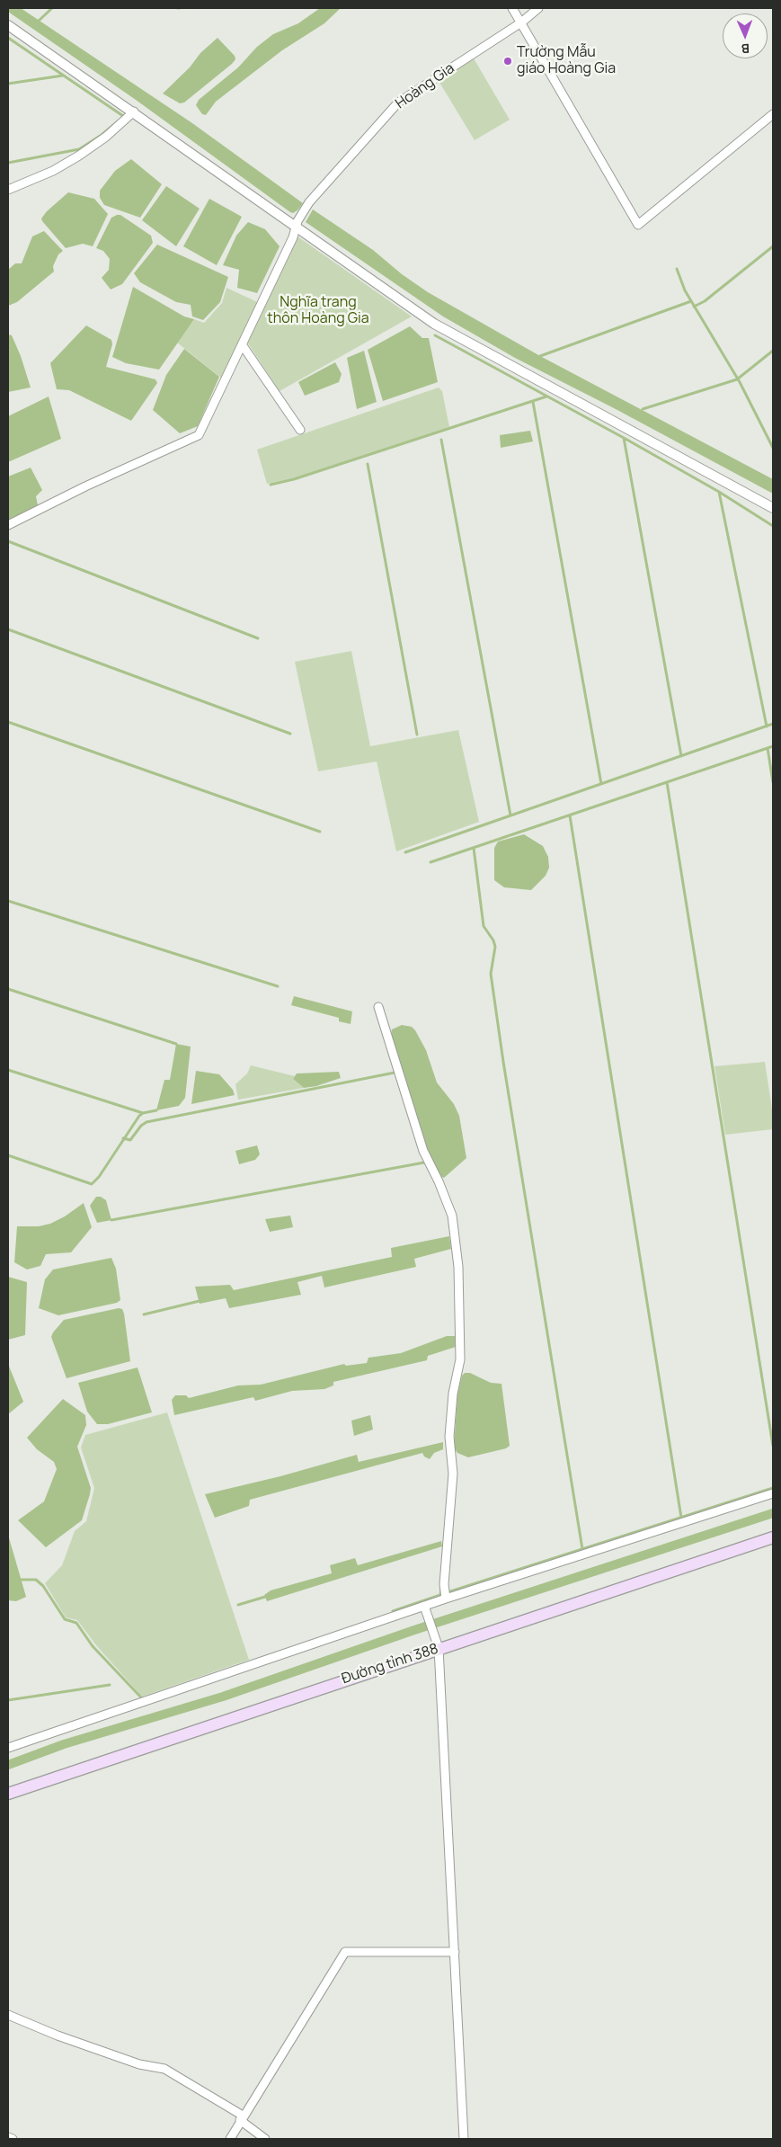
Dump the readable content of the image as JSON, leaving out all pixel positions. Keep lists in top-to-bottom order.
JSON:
{
  "streets": {
    "main road": ["Đường tỉnh 388"],
    "street": ["Hoàng Gia"]
  },
  "parks": ["Nghĩa trang thôn Hoàng Gia"],
  "places": ["Trường Mẫu giáo Hoàng Gia"],
  "north": "bottom"
}
